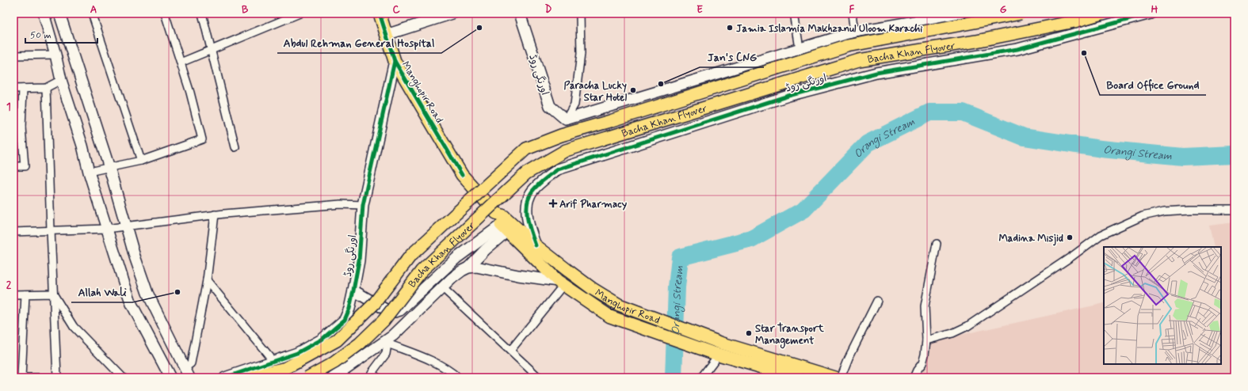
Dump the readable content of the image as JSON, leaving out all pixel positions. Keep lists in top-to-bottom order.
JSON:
{
  "streets": {
    "main road": ["Bacha Khan Flyover", "Manghopir Road"],
    "street": ["اورنگی روڈ"]
  },
  "crossings": [
    ["اورنگی روڈ", "Manghopir Road"]
  ],
  "water": ["Orangi Stream"],
  "places": {
    "other": [
      "Abdul Rehman General Hospital",
      "Jamia Islamia Makhzanul Uloom Karachi",
      "Board Office Ground",
      "Jan's CNG",
      "Paracha Lucky Star Hotel",
      "Madina Misjid",
      "Allah Wali",
      "Star Transport Management"
    ],
    "health": ["Arif Pharmacy"]
  },
  "scale_bar": "50 m",
  "grid": {
    "columns": [
      "A",
      "B",
      "C",
      "D",
      "E",
      "F",
      "G",
      "H"
    ],
    "rows": ["1", "2"]
  }
}
